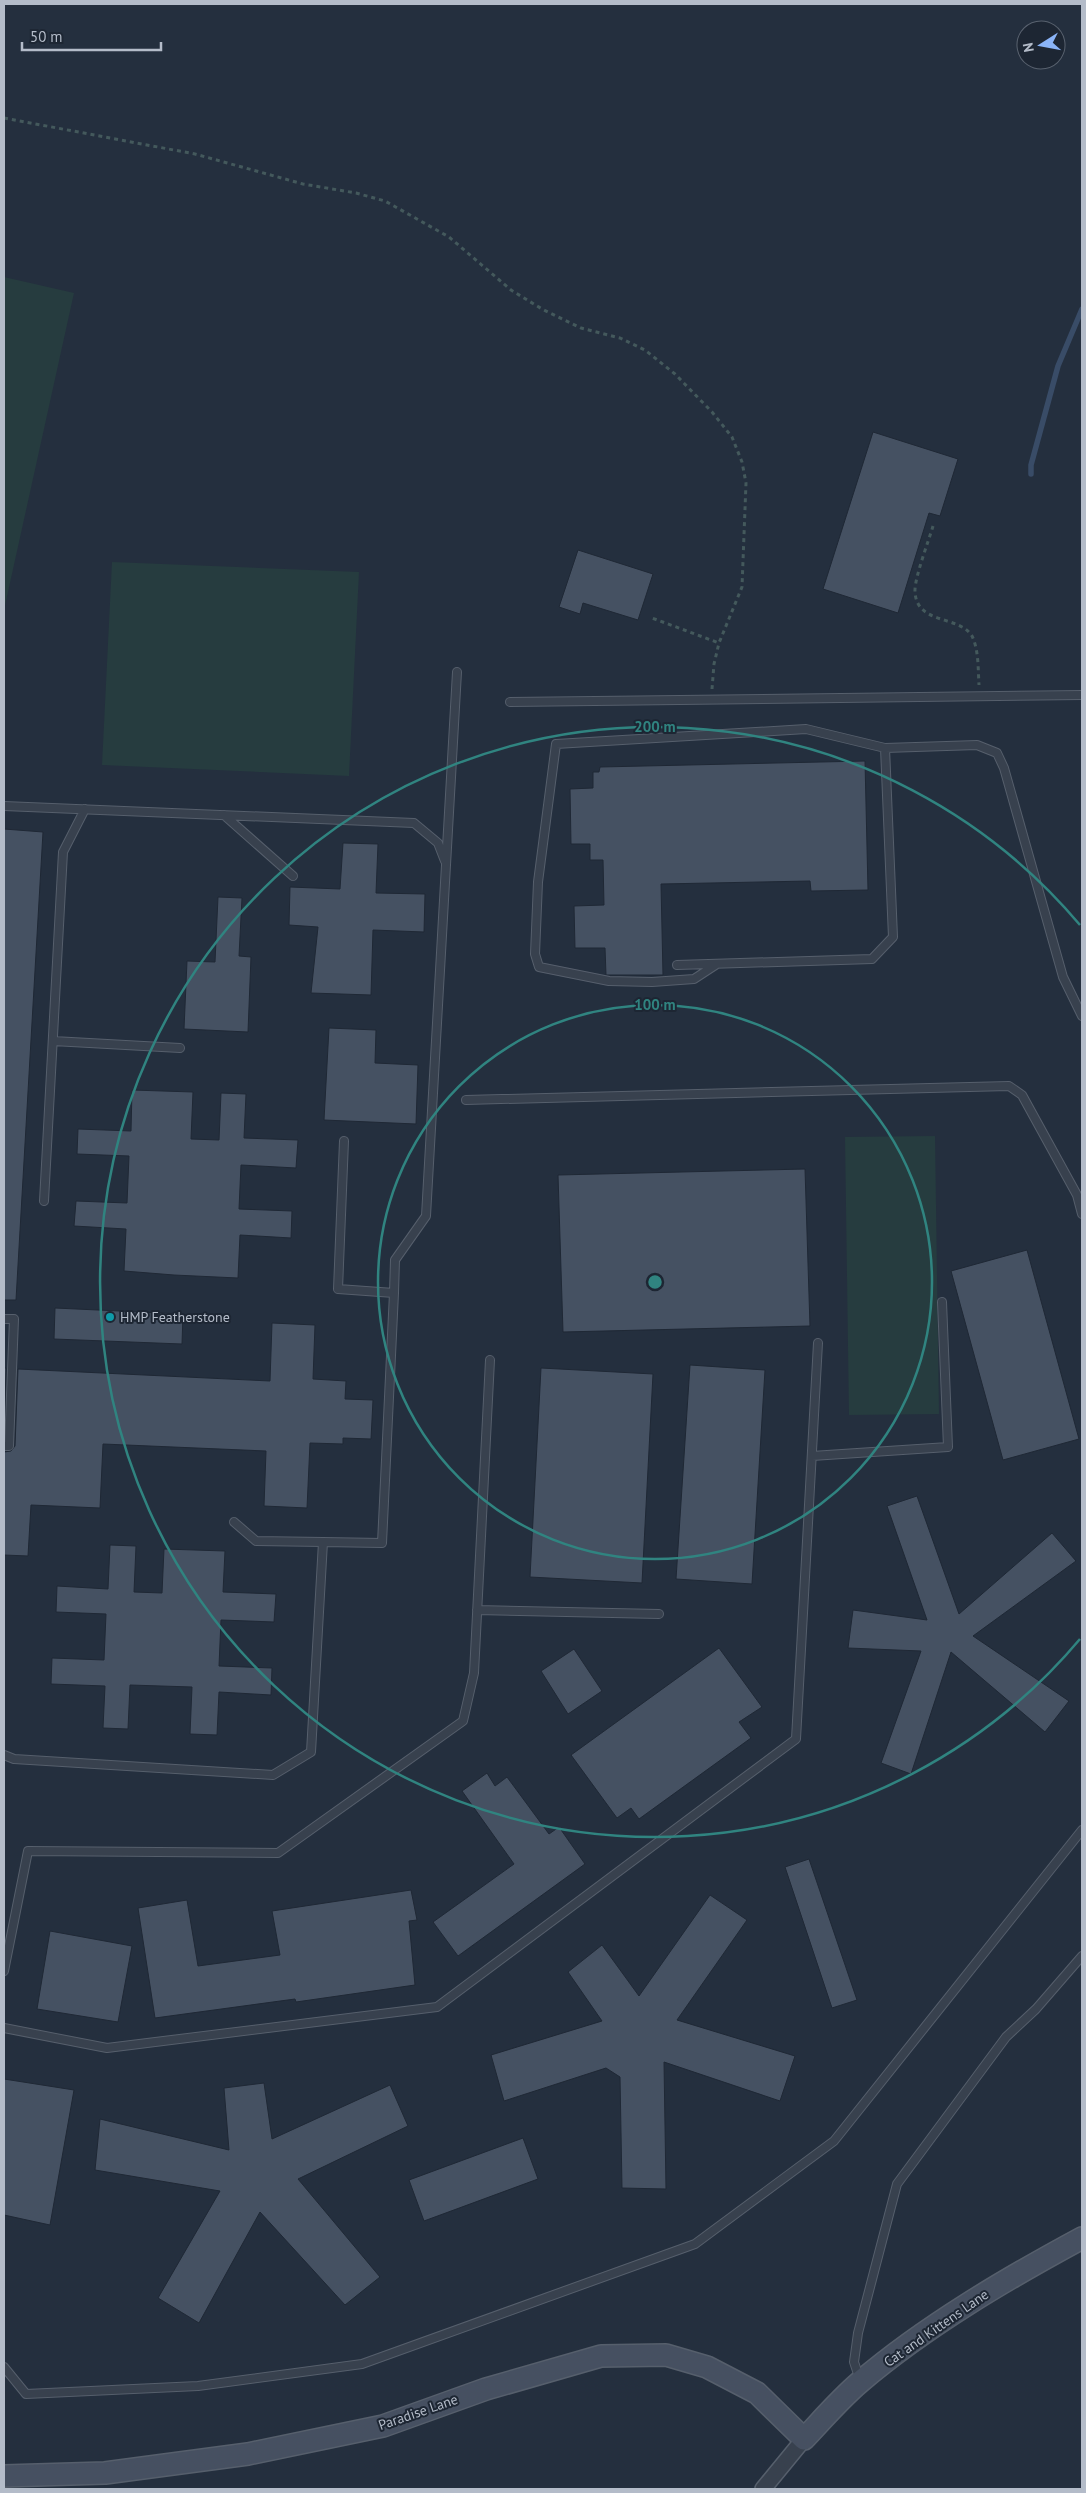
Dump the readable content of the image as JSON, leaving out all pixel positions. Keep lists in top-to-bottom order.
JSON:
{
  "streets": {
    "street": ["Cat and Kittens Lane", "Paradise Lane"]
  },
  "crossings": [
    ["Cat and Kittens Lane", "Paradise Lane"]
  ],
  "places": ["HMP Featherstone"],
  "scale_bar": "50 m",
  "north": "left",
  "rings": ["200 m", "100 m"]
}
